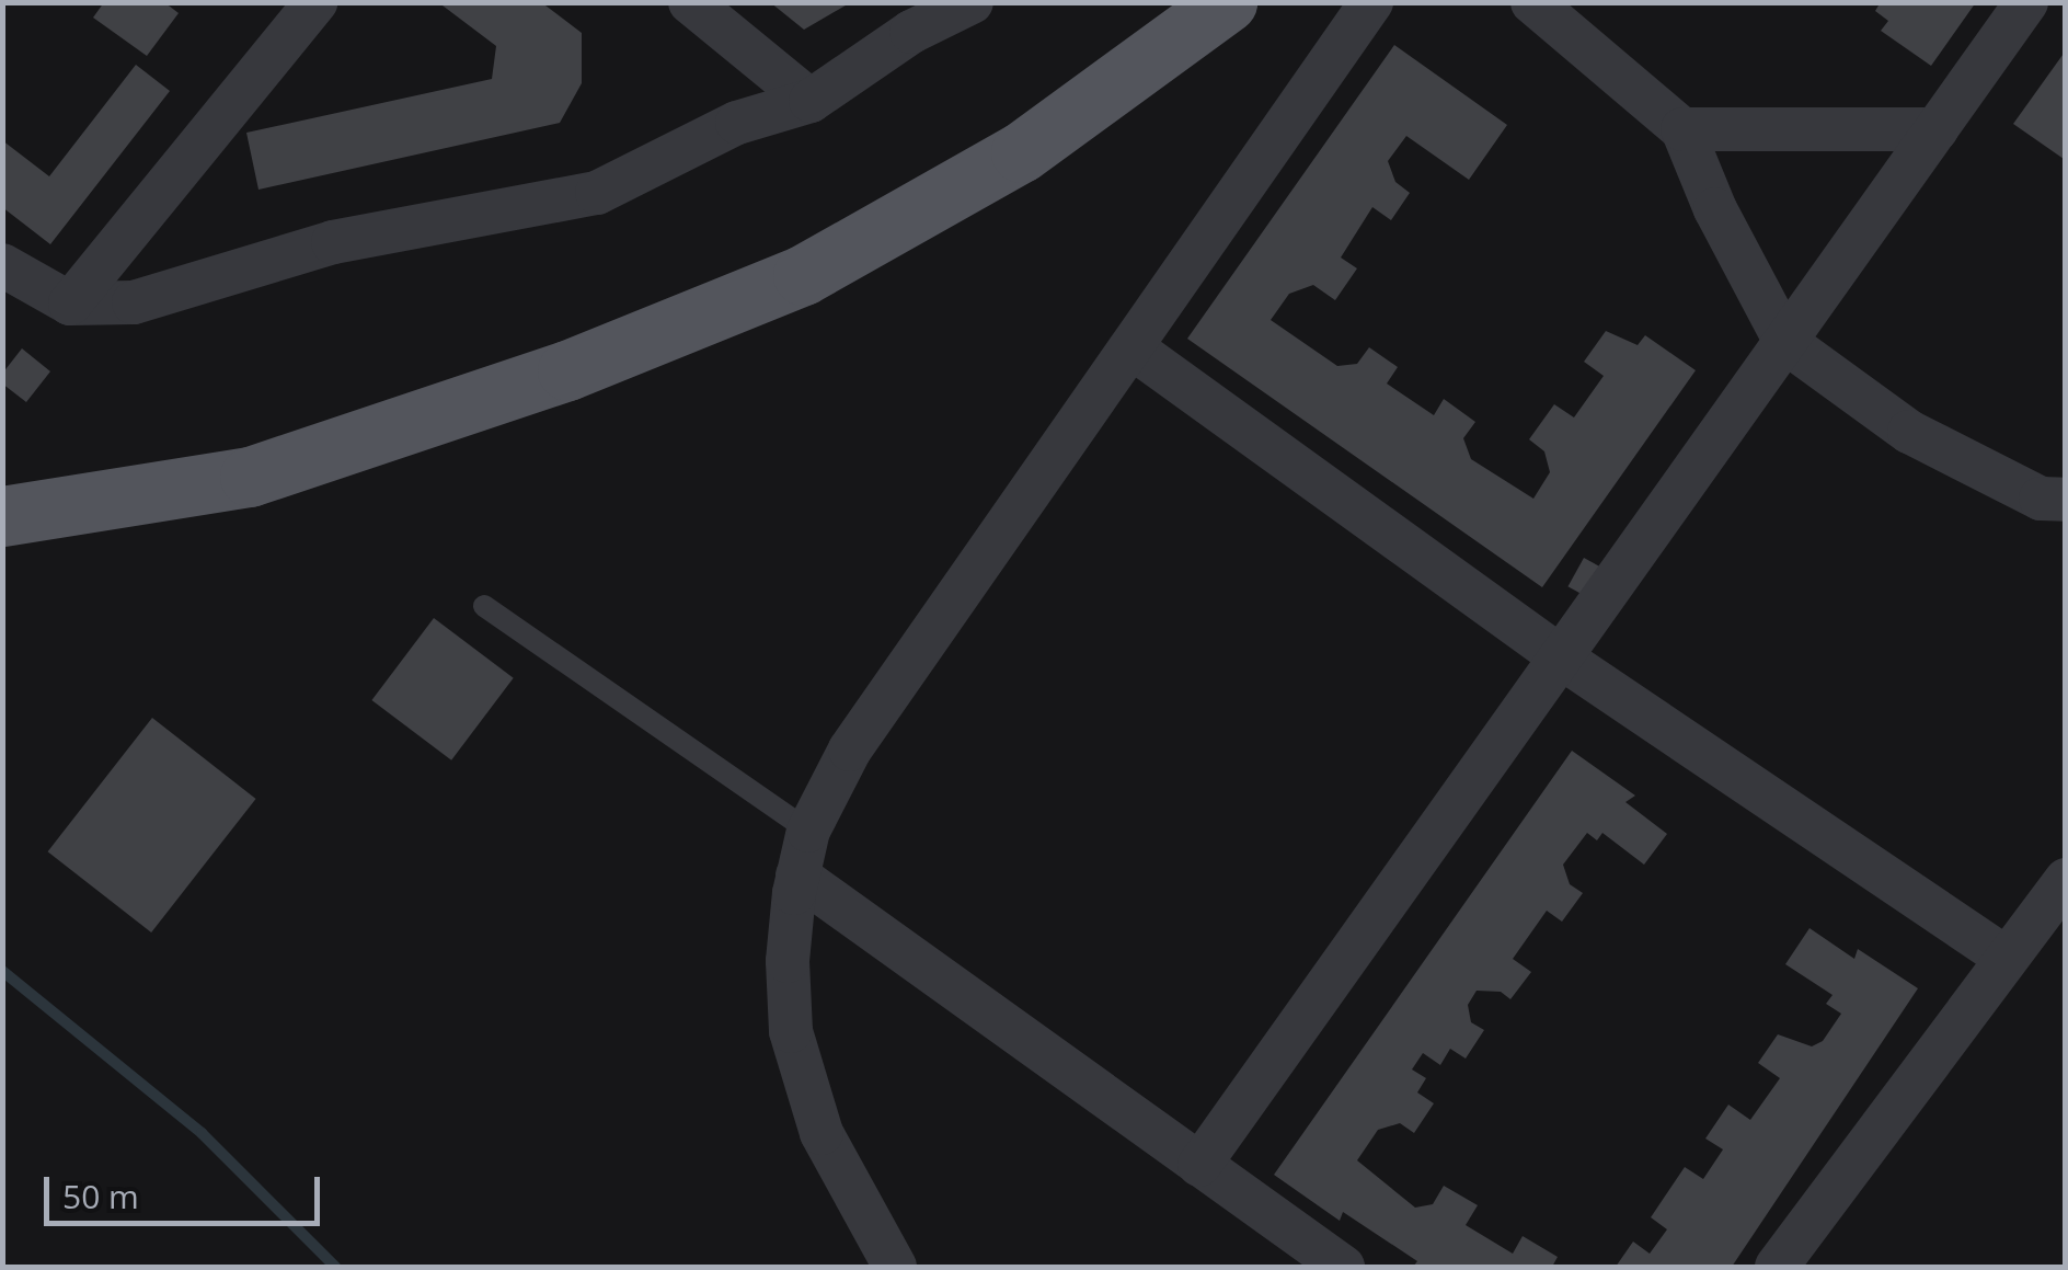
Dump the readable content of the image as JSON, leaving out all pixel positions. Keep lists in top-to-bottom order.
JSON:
{
  "scale_bar": "50 m"
}
